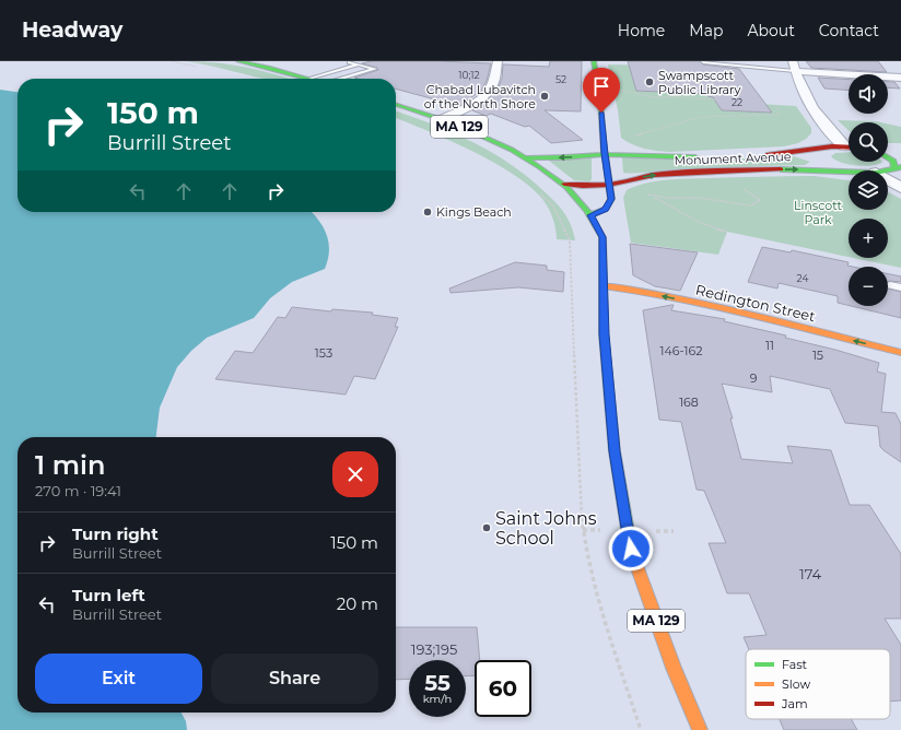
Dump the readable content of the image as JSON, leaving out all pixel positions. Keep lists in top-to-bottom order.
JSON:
{
  "streets": {
    "street": ["MA 129", "Monument Avenue", "Redington Street"]
  },
  "crossings": [
    ["MA 129", "Monument Avenue"],
    ["MA 129", "Redington Street"]
  ],
  "one_way": ["Redington Street"],
  "parks": ["Linscott Park"],
  "places": [
    "Swampscott Public Library",
    "Chabad Lubavitch of the North Shore",
    "Kings Beach",
    "Saint Johns School"
  ],
  "house_numbers": [
    "10;12",
    "52",
    "22",
    "24",
    "11",
    "146-162",
    "153",
    "15",
    "9",
    "168",
    "174",
    "193;195"
  ],
  "legend": ["Fast", "Slow", "Jam"],
  "page": {
    "header": "Headway",
    "nav": [
      "Home",
      "Map",
      "About",
      "Contact"
    ],
    "map_buttons": ["+", "−"],
    "turn": ["150 m", "Burrill Street"],
    "heading": ["1 min", "270 m · 19:41"],
    "list": [
      {
        "name": "Turn right",
        "note": "Burrill Street",
        "value": "150 m"
      },
      {
        "name": "Turn left",
        "note": "Burrill Street",
        "value": "20 m"
      }
    ],
    "buttons": ["Exit", "Share"],
    "speed": "55 km/h",
    "limit": "60"
  }
}
